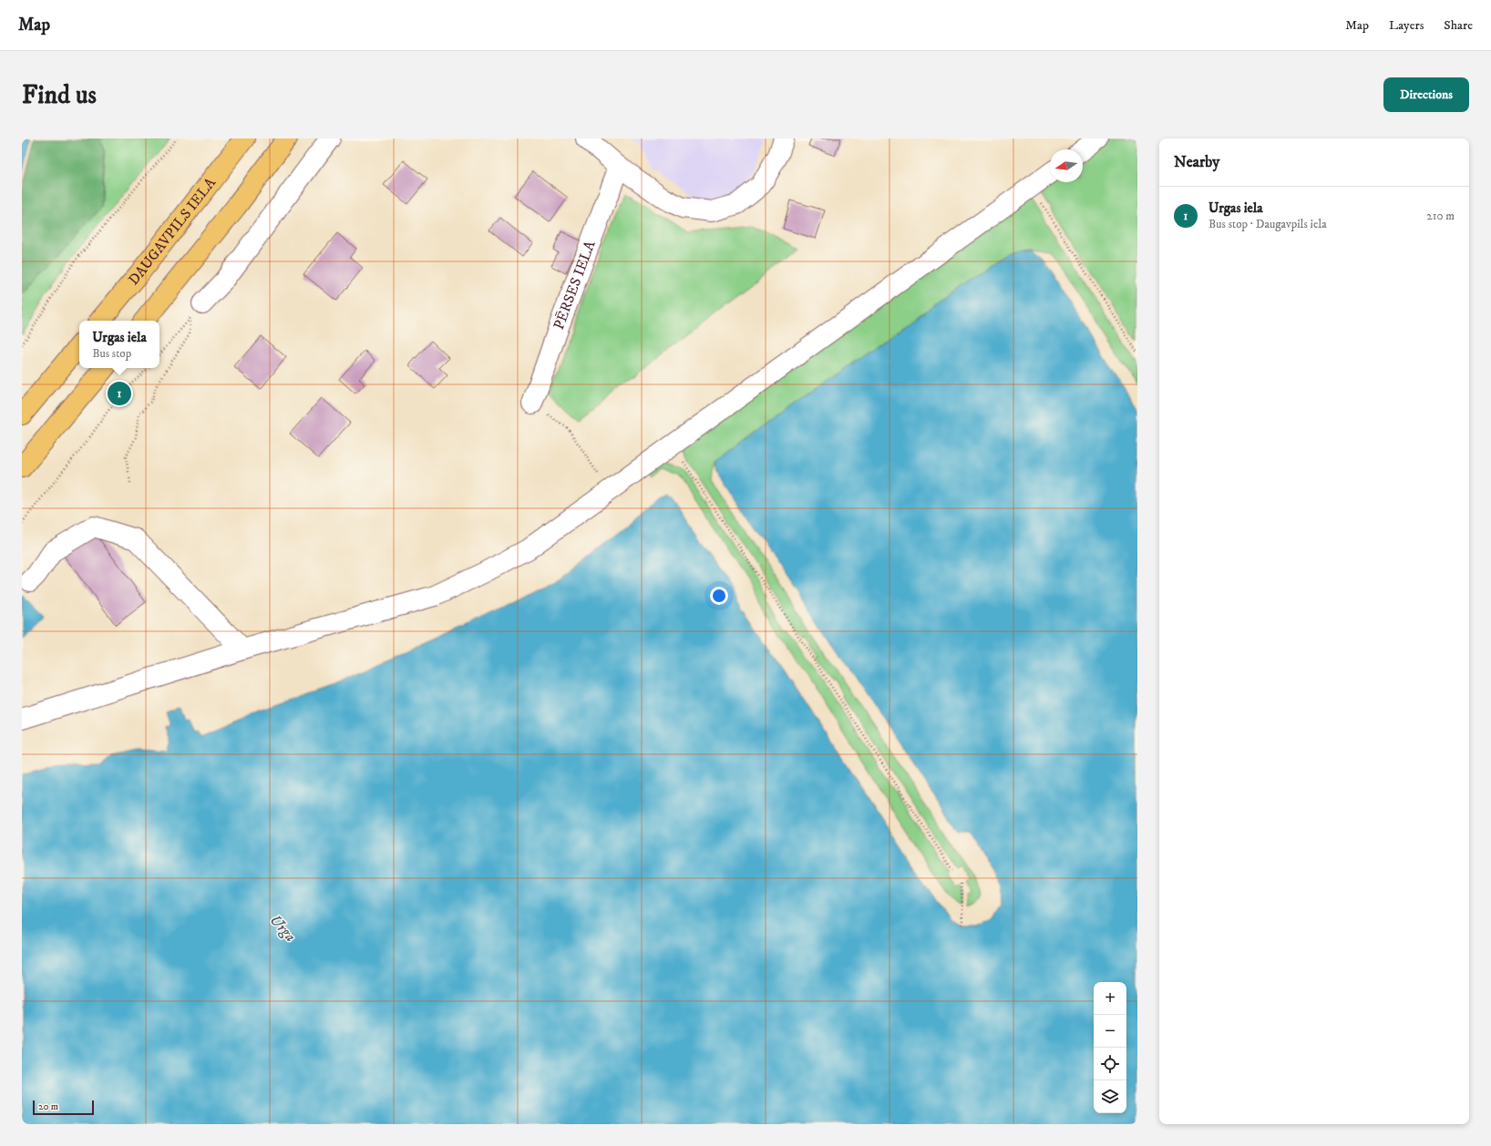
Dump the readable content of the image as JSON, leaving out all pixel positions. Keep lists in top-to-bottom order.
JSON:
{
  "streets": {
    "highway": ["DAUGAVPILS IELA"],
    "street": ["PĒRSES IELA"]
  },
  "water": ["Urga"],
  "scale_bar": "20 m",
  "north": "left",
  "page": {
    "header": "Map",
    "nav": ["Map", "Layers", "Share"],
    "buttons": "Directions",
    "title": "Find us",
    "heading": "Nearby",
    "list": [
      {
        "mark": "1",
        "name": "Urgas iela",
        "note": "Bus stop · Daugavpils iela",
        "value": "210 m"
      }
    ],
    "popup": ["Urgas iela", "Bus stop"],
    "pins": "1",
    "map_buttons": ["+", "−"],
    "scale": "20 m"
  }
}
